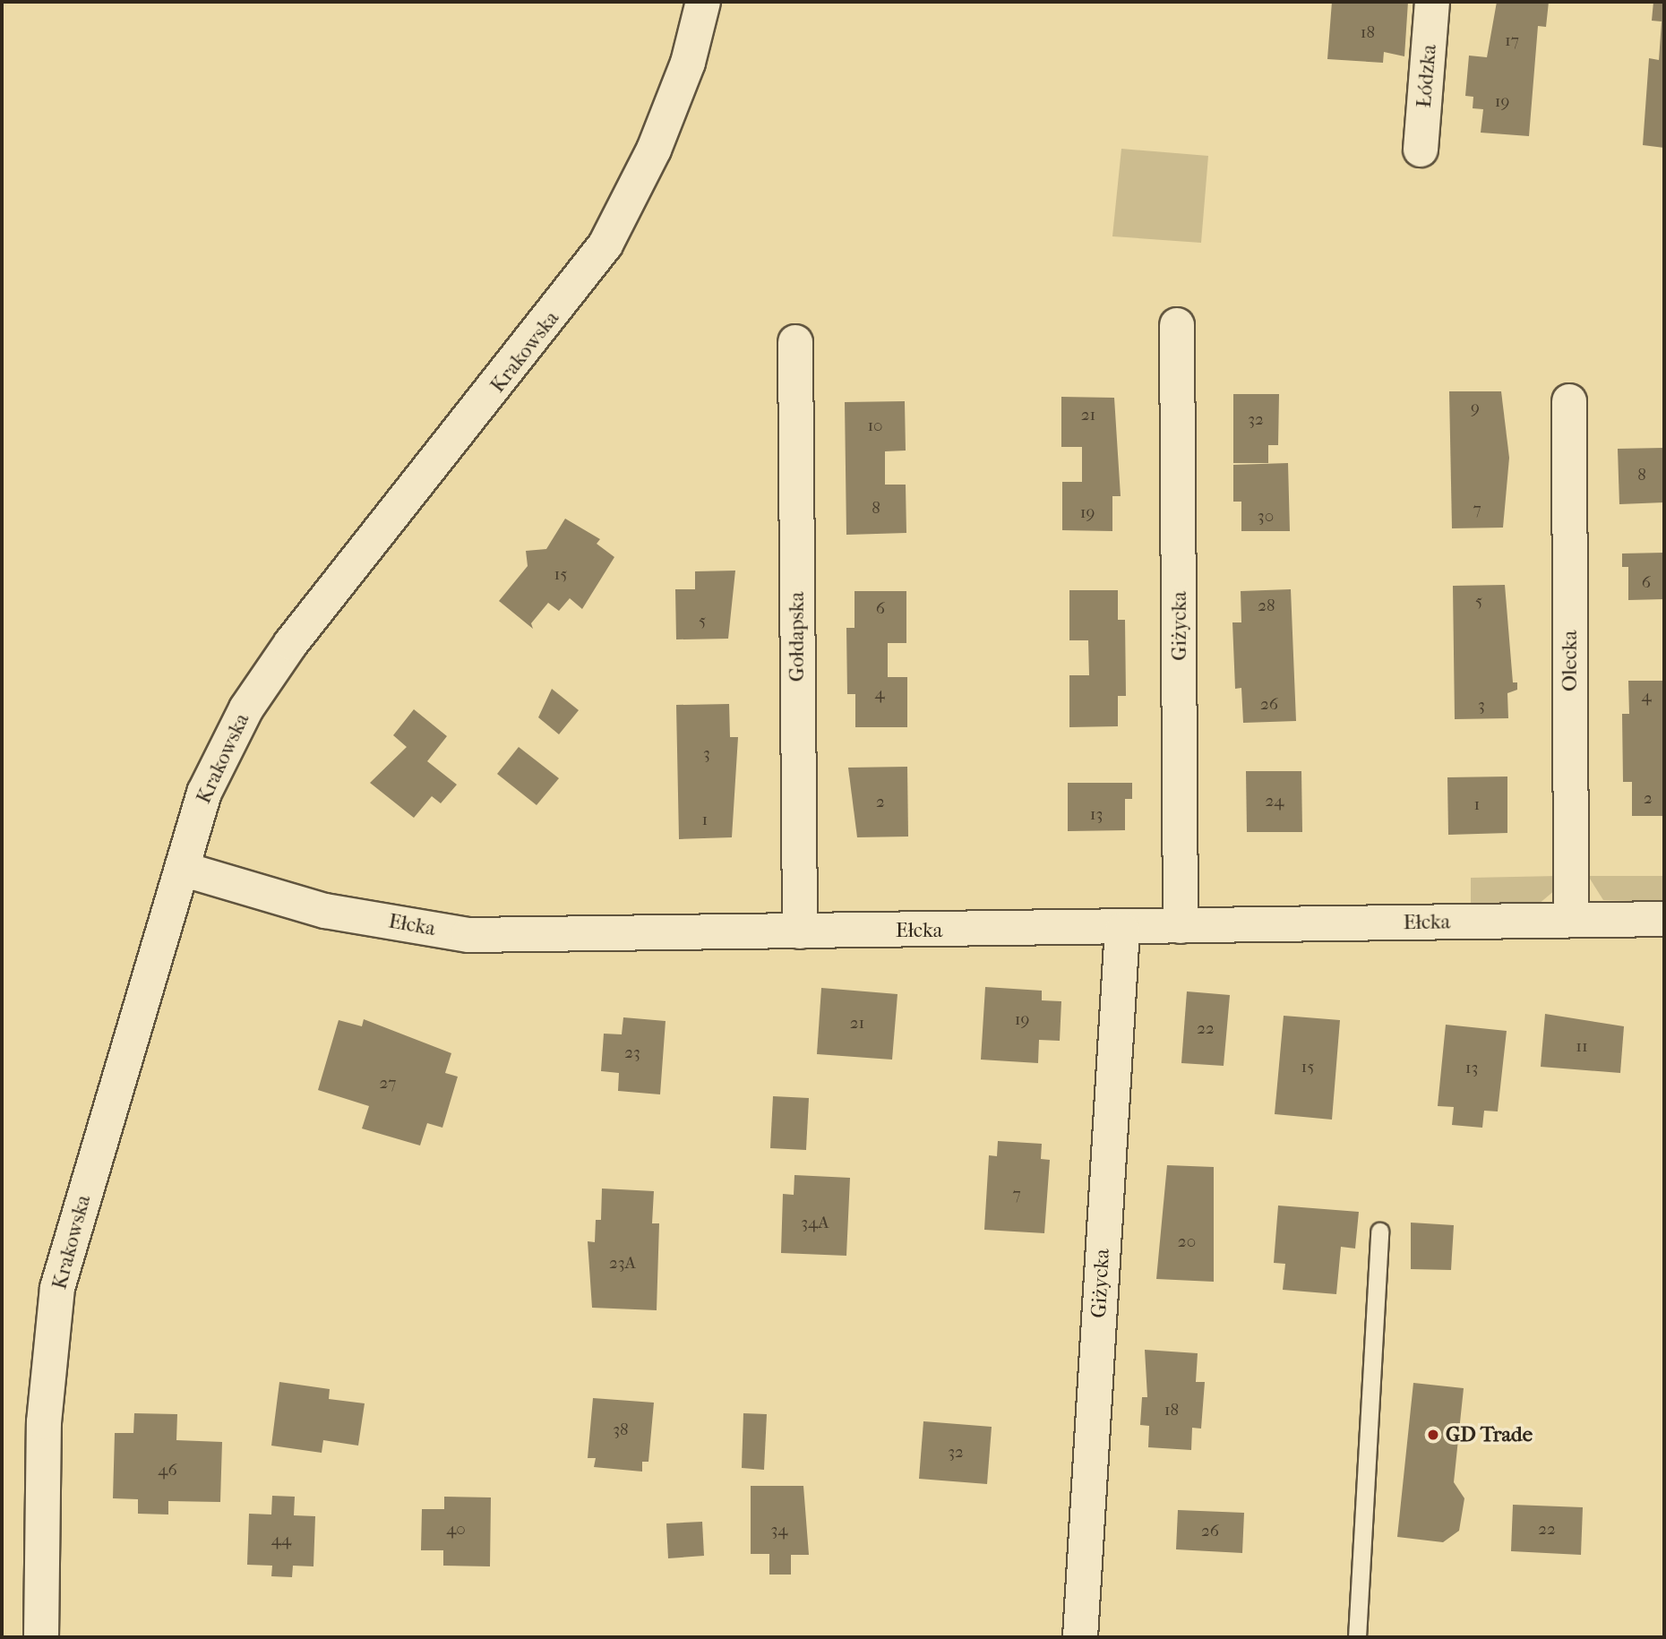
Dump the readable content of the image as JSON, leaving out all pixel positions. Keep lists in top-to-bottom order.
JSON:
{
  "streets": {
    "street": [
      "Łódzka",
      "Krakowska",
      "Giżycka",
      "Gołdapska",
      "Olecka",
      "Ełcka"
    ]
  },
  "crossings": [
    ["Krakowska", "Ełcka"],
    ["Giżycka", "Ełcka"],
    ["Gołdapska", "Ełcka"],
    ["Olecka", "Ełcka"]
  ],
  "places": ["GD Trade"],
  "house_numbers": [
    "18",
    "17",
    "19",
    "9",
    "21",
    "32",
    "10",
    "8",
    "8",
    "7",
    "19",
    "30",
    "15",
    "6",
    "5",
    "28",
    "6",
    "5",
    "4",
    "4",
    "26",
    "3",
    "3",
    "2",
    "24",
    "2",
    "1",
    "13",
    "1",
    "19",
    "21",
    "22",
    "11",
    "23",
    "15",
    "13",
    "27",
    "7",
    "34A",
    "20",
    "23A",
    "18",
    "38",
    "32",
    "46",
    "40",
    "22",
    "34",
    "26",
    "44"
  ]
}
